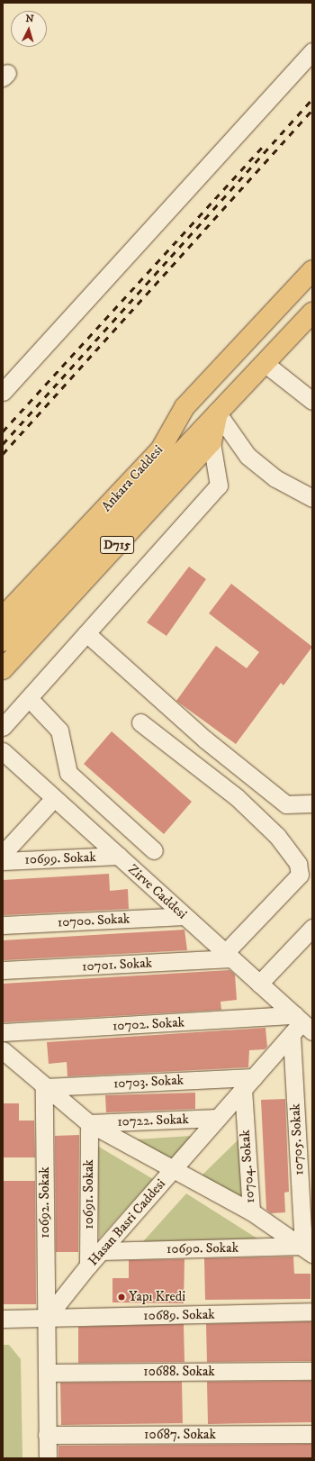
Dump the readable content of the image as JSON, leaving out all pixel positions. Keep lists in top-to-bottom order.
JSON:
{
  "streets": {
    "highway": ["Ankara Caddesi", "D715"],
    "street": [
      "10699. Sokak",
      "Zirve Caddesi",
      "10700. Sokak",
      "10701. Sokak",
      "10702. Sokak",
      "10703. Sokak",
      "10722. Sokak",
      "10705. Sokak",
      "10704. Sokak",
      "10691. Sokak",
      "10692. Sokak",
      "Hasan Basri Caddesi",
      "10690. Sokak",
      "10689. Sokak",
      "10688. Sokak",
      "10687. Sokak"
    ]
  },
  "crossings": [
    ["10699. Sokak", "Zirve Caddesi"],
    ["Zirve Caddesi", "10700. Sokak"],
    ["Zirve Caddesi", "10701. Sokak"],
    ["Zirve Caddesi", "10702. Sokak"],
    ["Zirve Caddesi", "10705. Sokak"],
    ["Zirve Caddesi", "Hasan Basri Caddesi"],
    ["10702. Sokak", "10705. Sokak"],
    ["10702. Sokak", "Hasan Basri Caddesi"],
    ["10703. Sokak", "10704. Sokak"],
    ["10703. Sokak", "10692. Sokak"],
    ["10703. Sokak", "Hasan Basri Caddesi"],
    ["10722. Sokak", "10691. Sokak"],
    ["10722. Sokak", "Hasan Basri Caddesi"],
    ["10705. Sokak", "10704. Sokak"],
    ["10705. Sokak", "Hasan Basri Caddesi"],
    ["10705. Sokak", "10690. Sokak"],
    ["10704. Sokak", "Hasan Basri Caddesi"],
    ["10704. Sokak", "10690. Sokak"],
    ["10691. Sokak", "Hasan Basri Caddesi"],
    ["10692. Sokak", "Hasan Basri Caddesi"],
    ["10692. Sokak", "10689. Sokak"],
    ["Hasan Basri Caddesi", "10690. Sokak"],
    ["Hasan Basri Caddesi", "10689. Sokak"]
  ],
  "places": ["Yapı Kredi"],
  "north": "top"
}
